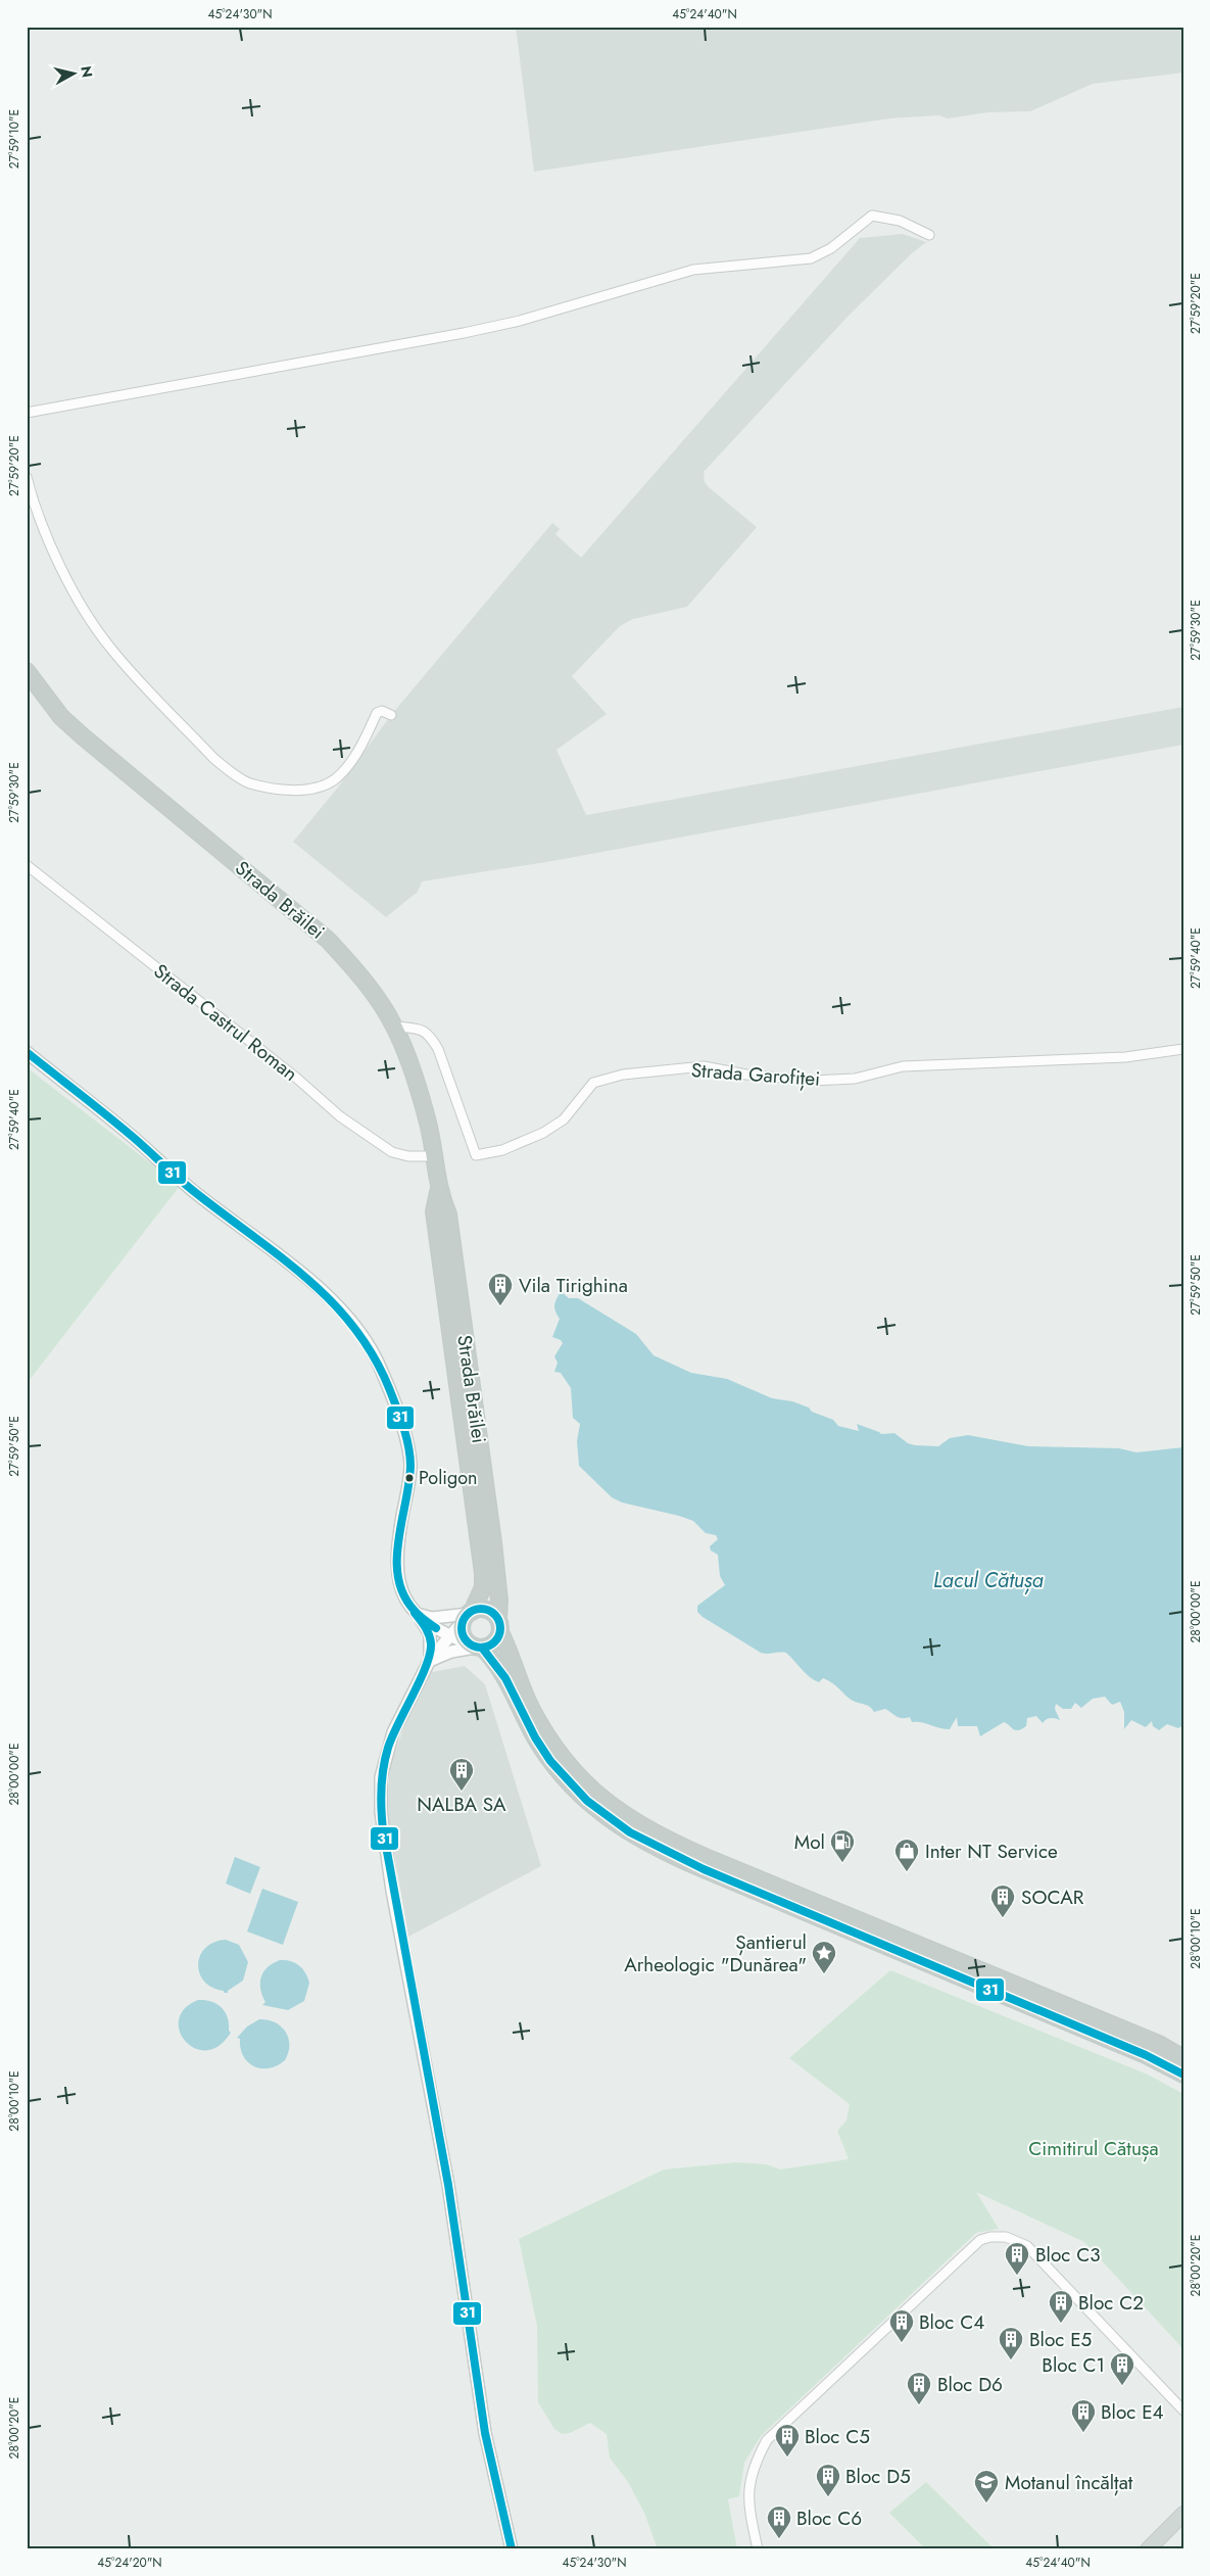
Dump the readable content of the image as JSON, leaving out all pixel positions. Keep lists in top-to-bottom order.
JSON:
{
  "streets": {
    "highway": ["Strada Brăilei"],
    "street": ["Strada Castrul Roman", "Strada Garofiței"]
  },
  "crossings": [
    ["Strada Brăilei", "Strada Castrul Roman"],
    ["Strada Brăilei", "Strada Garofiței"]
  ],
  "water": ["Lacul Cătușa"],
  "parks": ["Cimitirul Cătușa"],
  "places": {
    "building": [
      "Vila Tirighina",
      "NALBA SA",
      "SOCAR",
      "Bloc C3",
      "Bloc C2",
      "Bloc C4",
      "Bloc E5",
      "Bloc C1",
      "Bloc D6",
      "Bloc E4",
      "Bloc C5",
      "Bloc D5",
      "Bloc C6"
    ],
    "other": ["Poligon"],
    "fuel station": ["Mol"],
    "shop": ["Inter NT Service"],
    "place": ["Șantierul Arheologic \"Dunărea\""],
    "school or university": ["Motanul încălțat"]
  },
  "lines": ["transit line 31"],
  "north": "right",
  "coordinates": [
    "45°24'30\"N",
    "45°24'40\"N",
    "27°59'10\"E",
    "27°59'20\"E",
    "27°59'30\"E",
    "27°59'40\"E",
    "27°59'50\"E",
    "28°00'00\"E",
    "28°00'10\"E",
    "28°00'20\"E",
    "45°24'20\"N"
  ]
}
